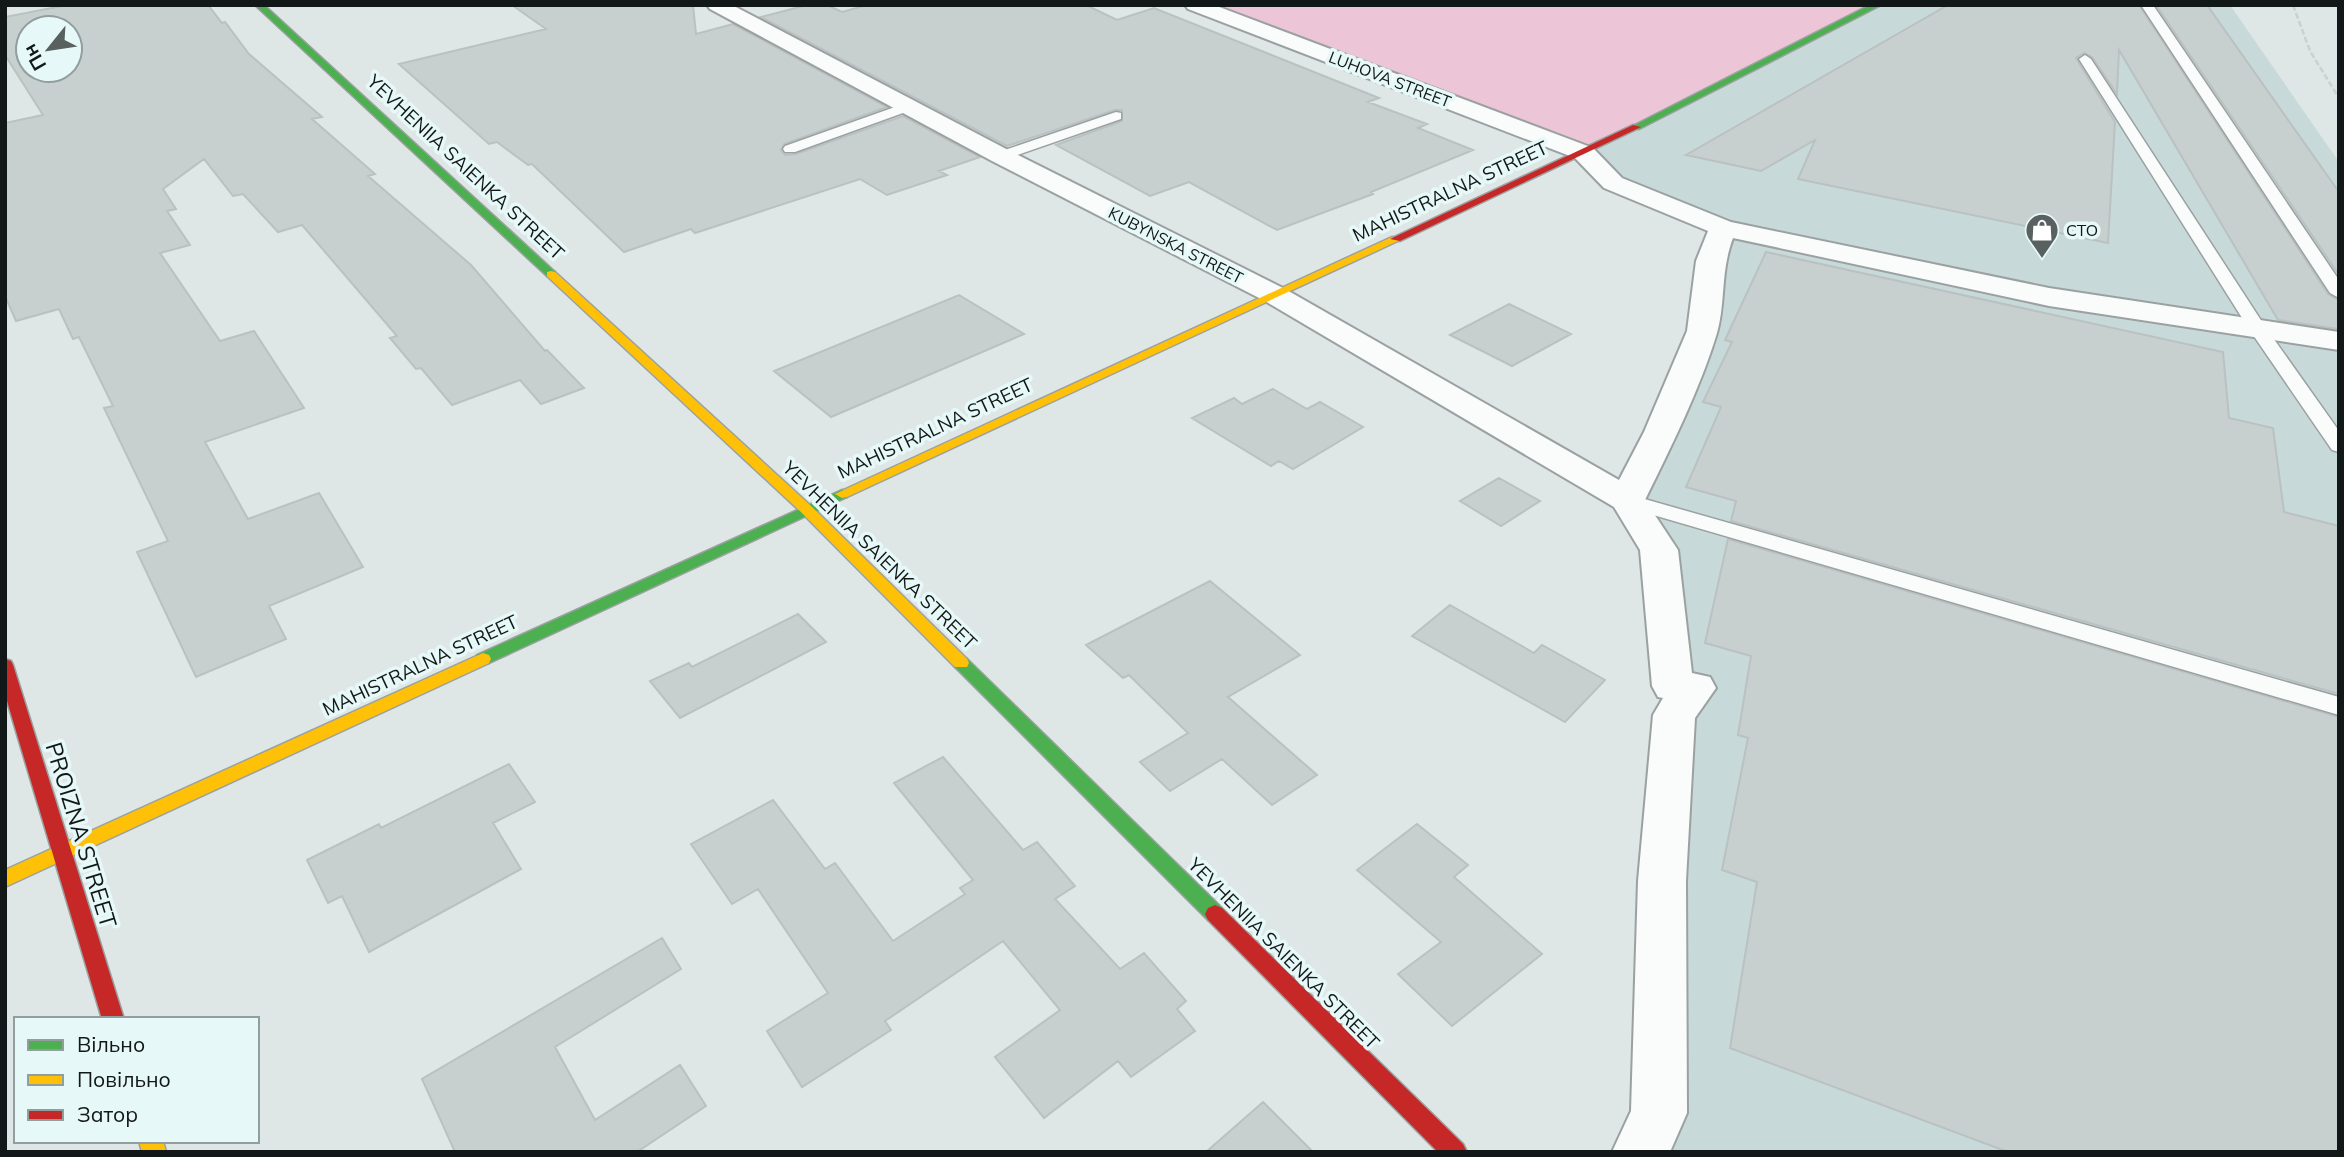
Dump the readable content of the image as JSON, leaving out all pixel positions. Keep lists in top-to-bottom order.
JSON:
{
  "streets": {
    "street": [
      "LUHOVA STREET",
      "YEVHENIIA SAIENKA STREET",
      "MAHISTRALNA STREET",
      "KUBYNSKA STREET",
      "PROIZNA STREET"
    ]
  },
  "crossings": [
    ["LUHOVA STREET", "MAHISTRALNA STREET"],
    ["YEVHENIIA SAIENKA STREET", "MAHISTRALNA STREET"],
    ["MAHISTRALNA STREET", "KUBYNSKA STREET"],
    ["MAHISTRALNA STREET", "PROIZNA STREET"]
  ],
  "places": {
    "shop": ["СТО"]
  },
  "legend": ["Вільно", "Повільно", "Затор"],
  "north": "bottom left"
}
